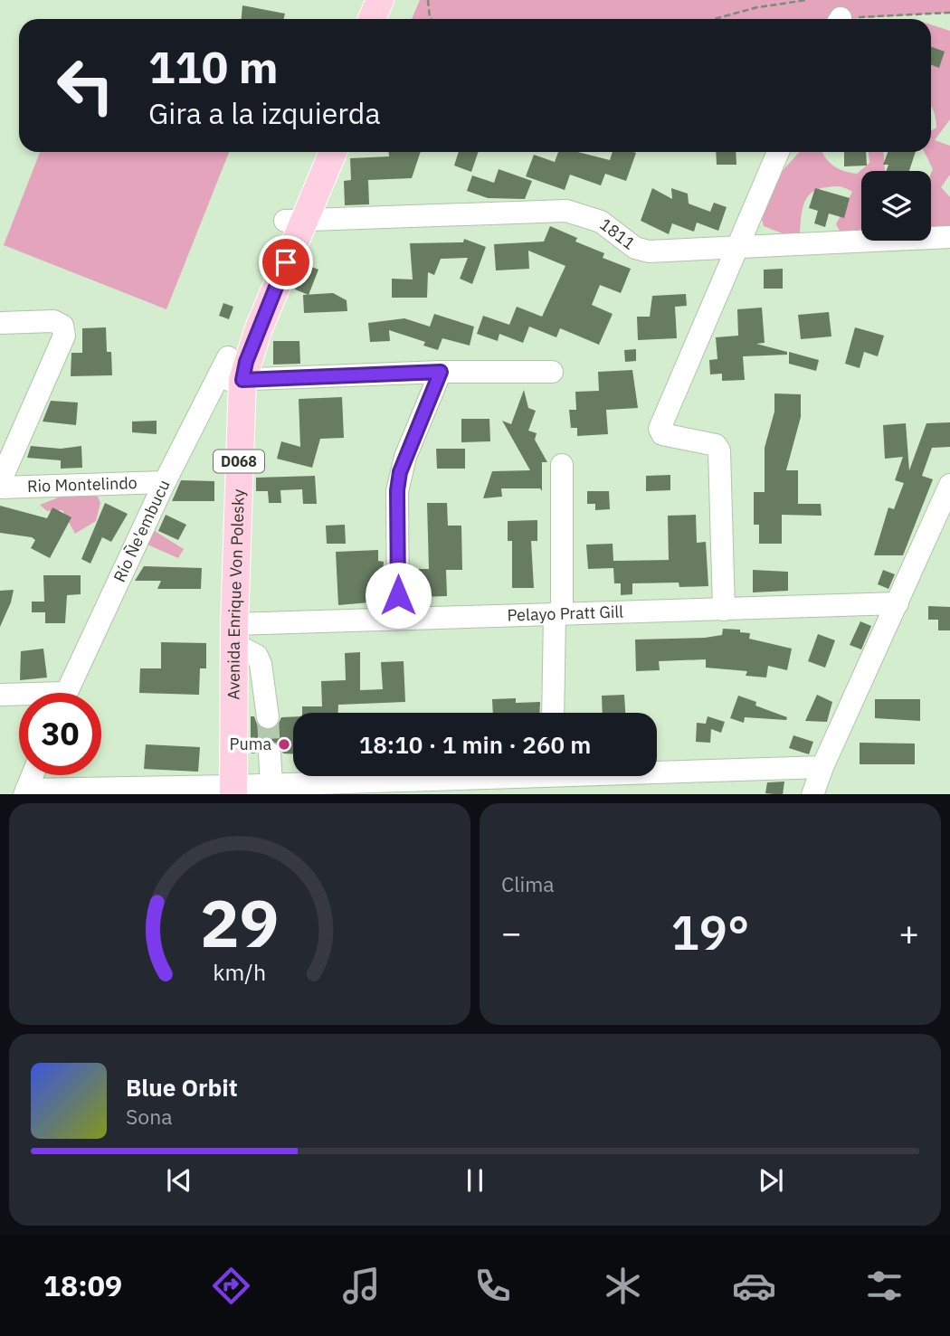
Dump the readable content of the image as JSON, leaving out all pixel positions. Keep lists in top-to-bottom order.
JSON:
{
  "streets": {
    "main road": ["D068", "Avenida Enrique Von Polesky"],
    "street": [
      "1811",
      "Rio Montelindo",
      "Río Ñe'embucu",
      "Pelayo Pratt Gill"
    ]
  },
  "crossings": [
    ["1811", "Avenida Enrique Von Polesky"],
    ["Rio Montelindo", "Río Ñe'embucu"],
    ["Río Ñe'embucu", "Avenida Enrique Von Polesky"],
    ["Avenida Enrique Von Polesky", "Pelayo Pratt Gill"]
  ],
  "places": ["Puma"],
  "page": {
    "turn": ["110 m", "Gira a la izquierda"],
    "limit": "30",
    "trip": "18:10 · 1 min · 260 m",
    "tile": "Clima",
    "heat": ["−", "19°", "+"],
    "song": ["Blue Orbit", "Sona"],
    "tabs": "18:09",
    "gauge": ["29", "km/h"]
  }
}
